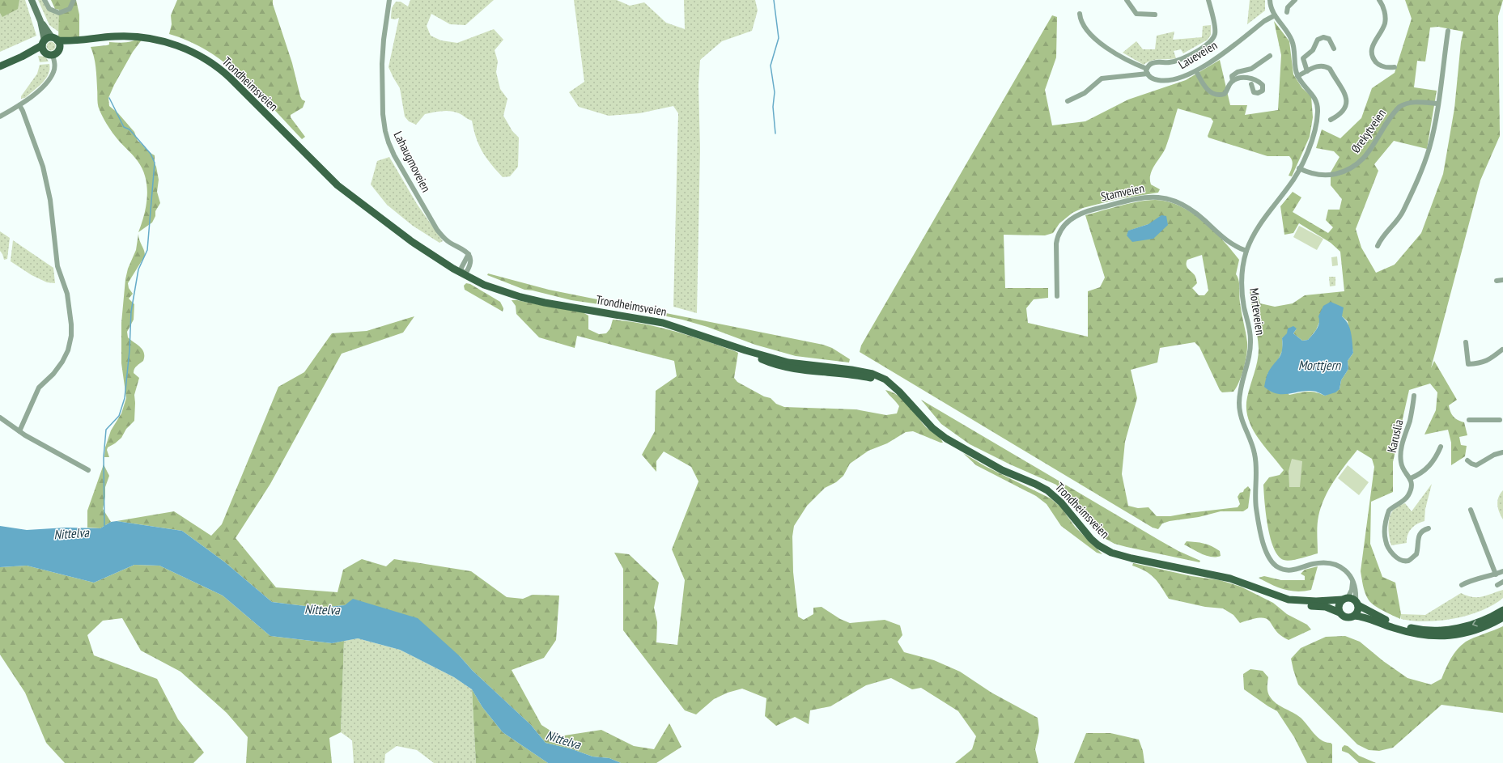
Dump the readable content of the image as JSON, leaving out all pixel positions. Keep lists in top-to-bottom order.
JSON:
{
  "streets": {
    "main road": ["Trondheimsveien"],
    "street": [
      "Laueveien",
      "Ørekytveien",
      "Lahaugmoveien",
      "Stamveien",
      "Morteveien",
      "Karuslia"
    ]
  },
  "crossings": [
    ["Laueveien", "Morteveien"],
    ["Trondheimsveien", "Lahaugmoveien"],
    ["Trondheimsveien", "Morteveien"],
    ["Ørekytveien", "Morteveien"],
    ["Stamveien", "Morteveien"]
  ],
  "water": ["Morttjern", "Nittelva"]
}
